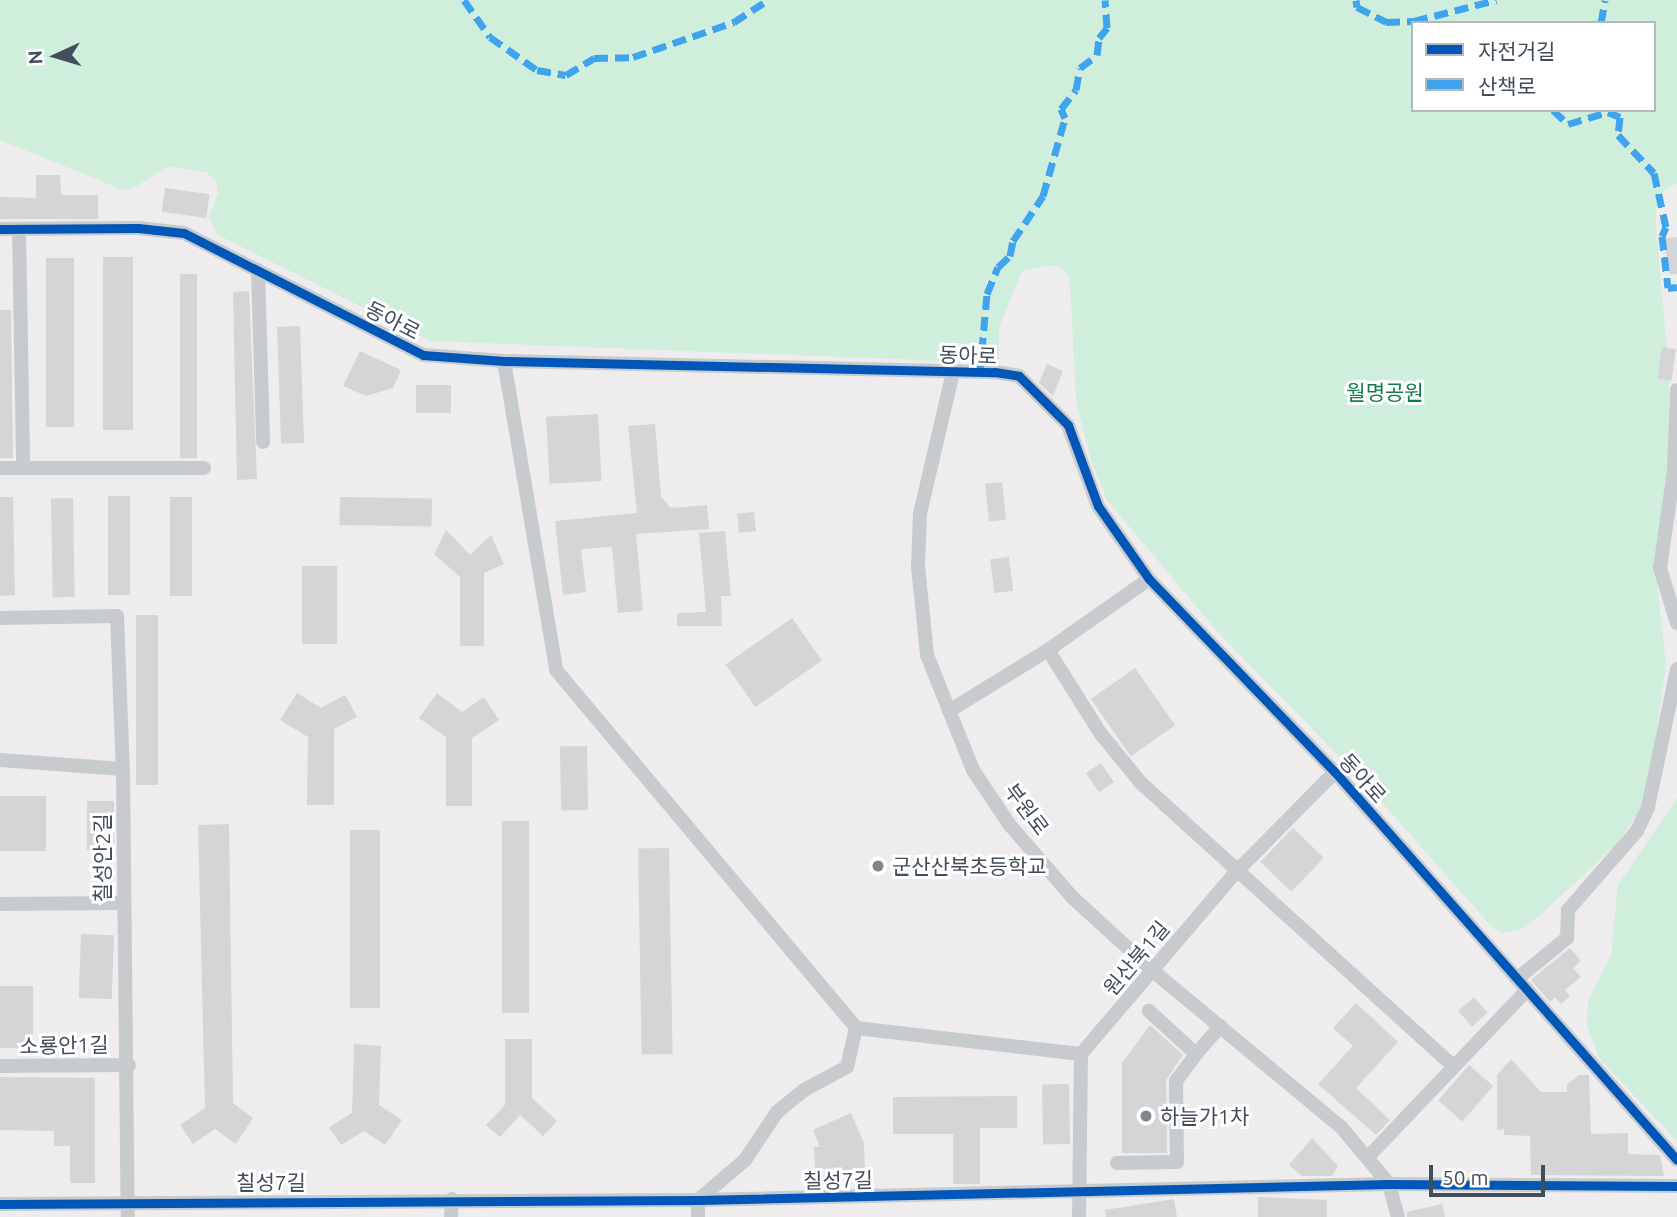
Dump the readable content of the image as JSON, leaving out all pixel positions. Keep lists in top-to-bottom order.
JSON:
{
  "streets": {
    "street": [
      "동아로",
      "부원로",
      "칠성안2길",
      "원산북1길",
      "소룡안1길",
      "칠성7길"
    ]
  },
  "crossings": [
    ["동아로", "부원로"],
    ["동아로", "원산북1길"],
    ["부원로", "원산북1길"],
    ["부원로", "칠성7길"],
    ["칠성안2길", "소룡안1길"],
    ["칠성안2길", "칠성7길"]
  ],
  "parks": ["월명공원"],
  "places": ["군산산북초등학교", "하늘가1차"],
  "legend": ["자전거길", "산책로"],
  "scale_bar": "50 m",
  "north": "left"
}
